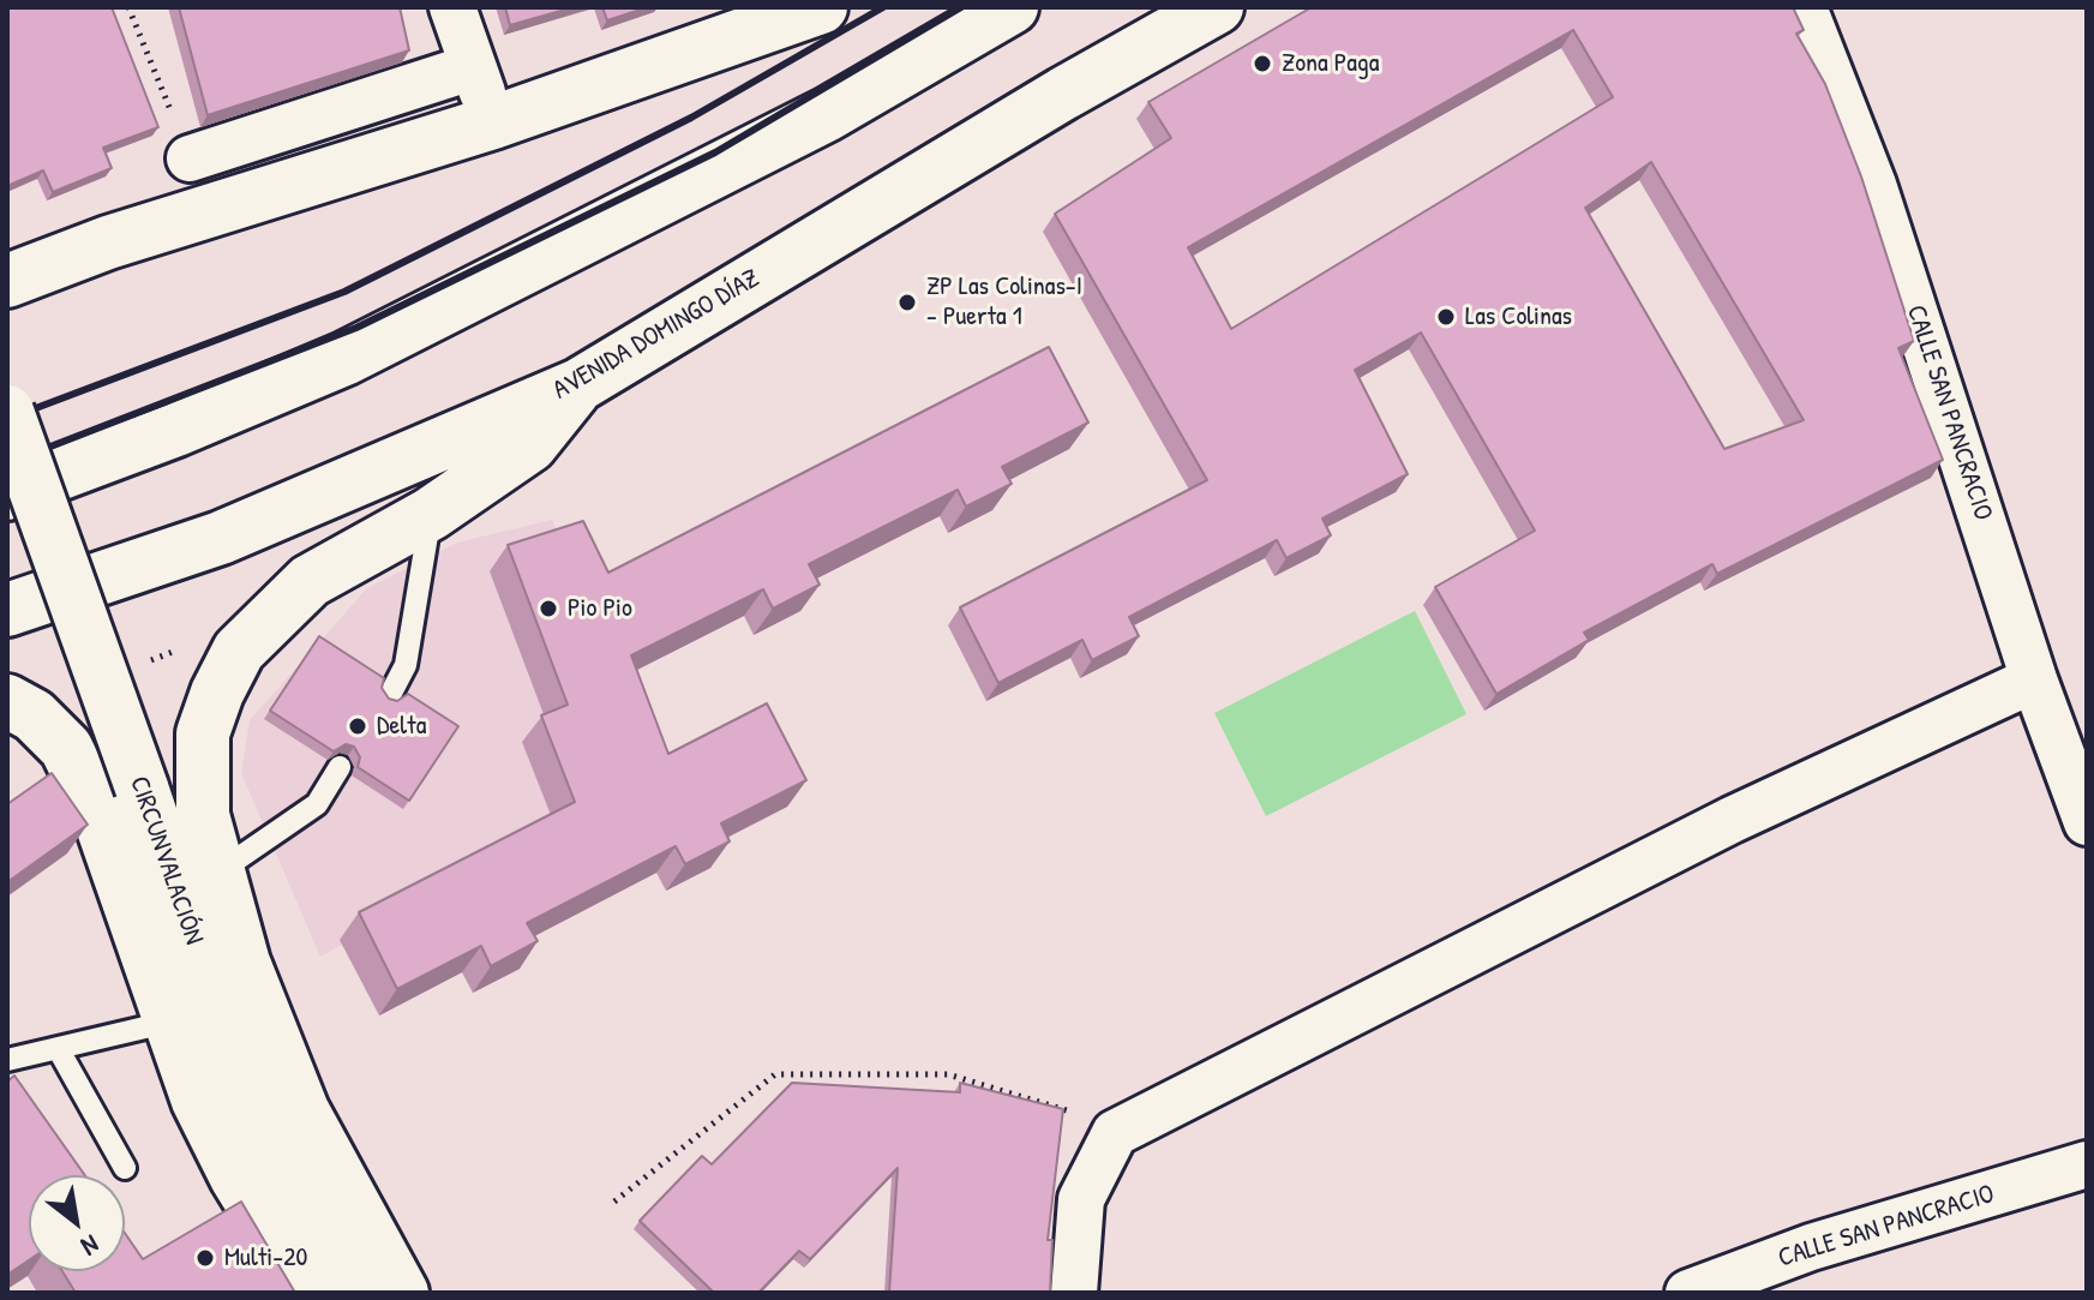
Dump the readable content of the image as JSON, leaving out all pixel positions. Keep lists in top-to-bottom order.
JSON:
{
  "streets": {
    "main road": ["AVENIDA DOMINGO DÍAZ", "CIRCUNVALACIÓN"],
    "street": ["CALLE SAN PANCRACIO"]
  },
  "places": [
    "Zona Paga",
    "ZP Las Colinas-I - Puerta 1",
    "Las Colinas",
    "Pio Pio",
    "Delta",
    "Multi-20"
  ],
  "north": "bottom right"
}
